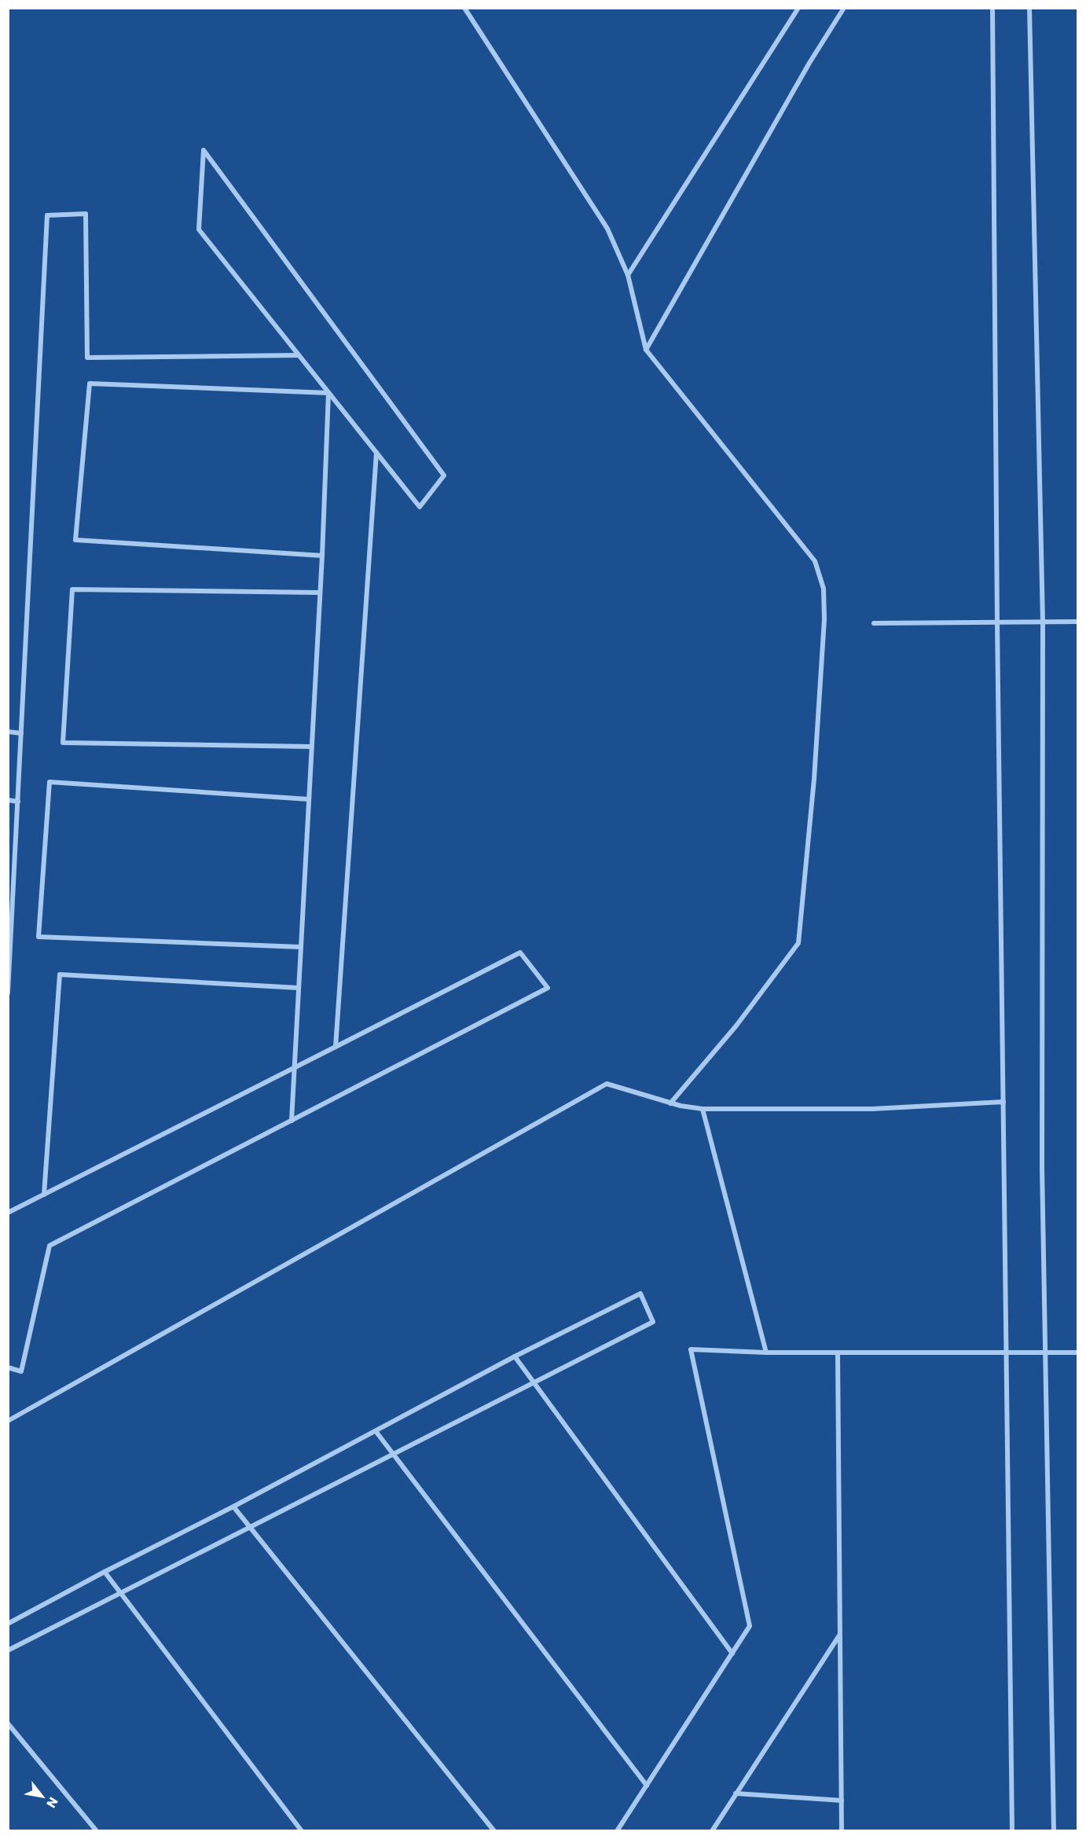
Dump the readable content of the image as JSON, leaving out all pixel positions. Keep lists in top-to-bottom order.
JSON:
{
  "north": "bottom right"
}
